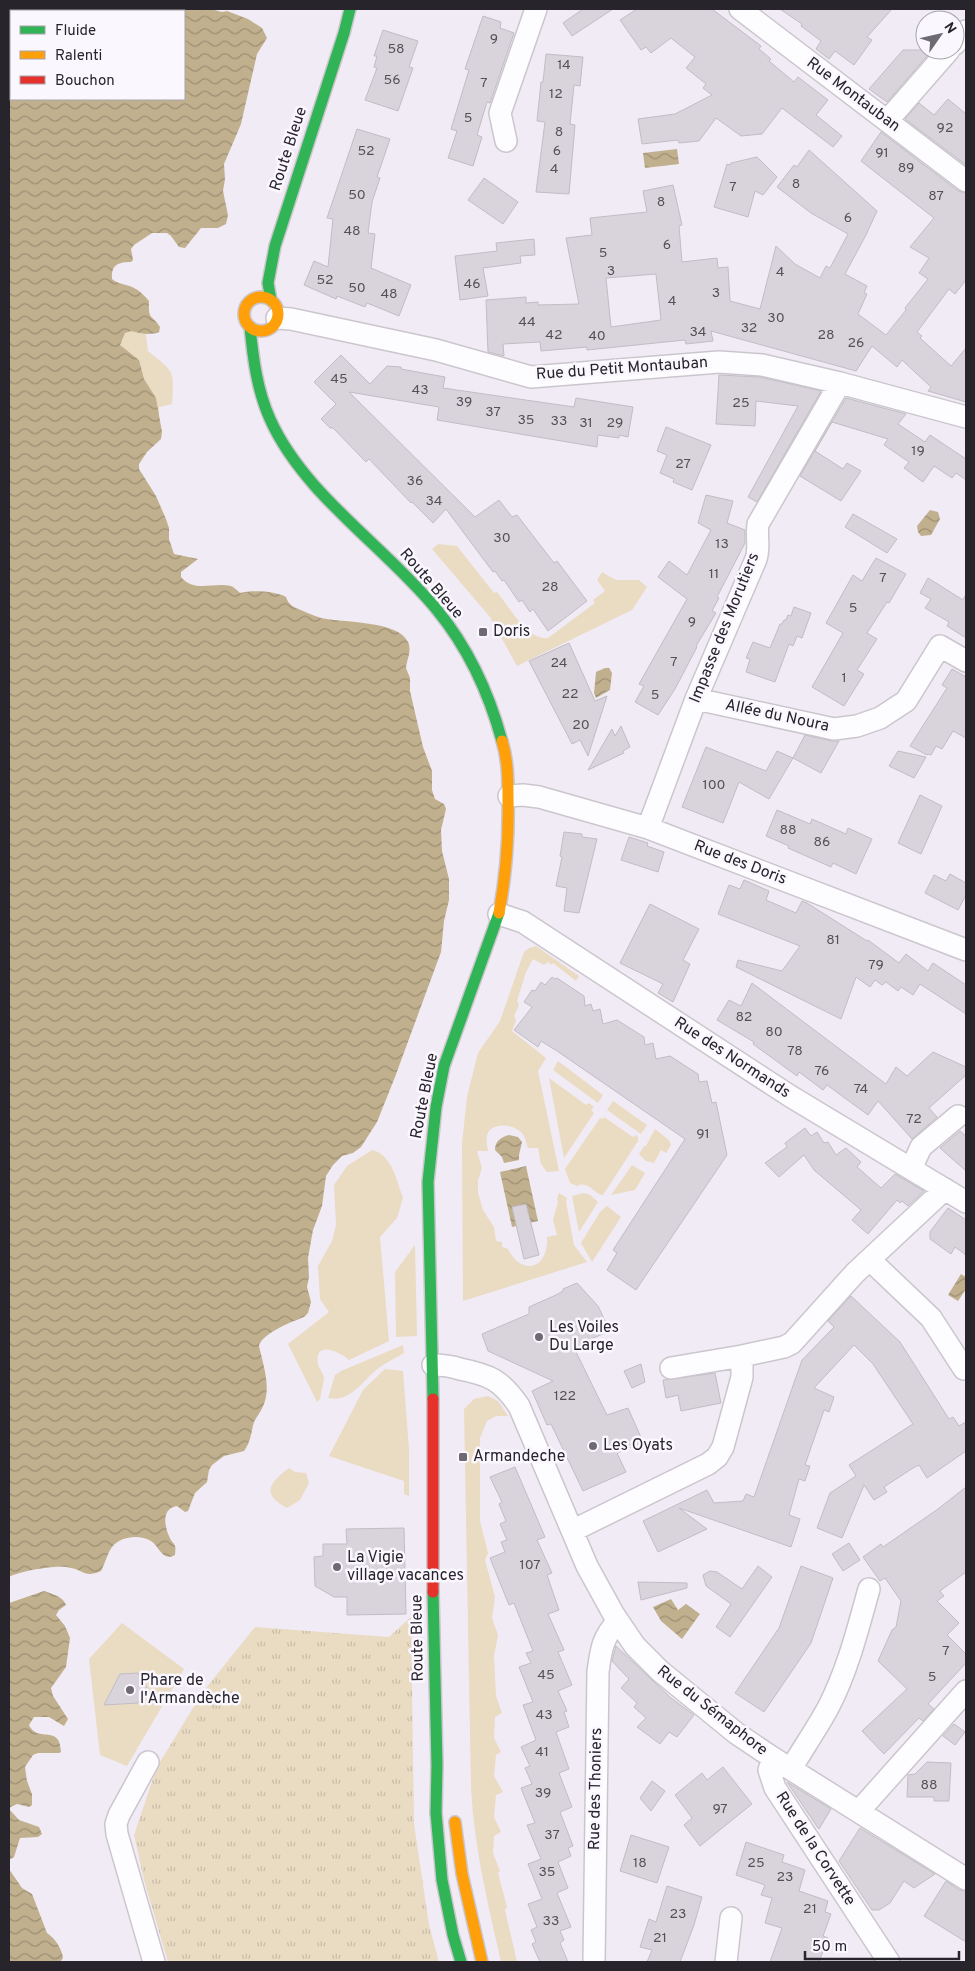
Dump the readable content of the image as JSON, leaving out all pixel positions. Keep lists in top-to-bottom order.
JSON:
{
  "streets": {
    "street": [
      "Rue Montauban",
      "Route Bleue",
      "Rue du Petit Montauban",
      "Impasse des Morutiers",
      "Allée du Noura",
      "Rue des Doris",
      "Rue des Normands",
      "Rue du Sémaphore",
      "Rue des Thoniers",
      "Rue de la Corvette"
    ]
  },
  "crossings": [
    ["Route Bleue", "Rue du Petit Montauban"],
    ["Route Bleue", "Rue des Doris"],
    ["Route Bleue", "Rue des Normands"],
    ["Route Bleue", "Rue du Sémaphore"],
    ["Rue du Petit Montauban", "Impasse des Morutiers"],
    ["Impasse des Morutiers", "Allée du Noura"],
    ["Impasse des Morutiers", "Rue des Doris"],
    ["Rue du Sémaphore", "Rue des Thoniers"],
    ["Rue du Sémaphore", "Rue de la Corvette"]
  ],
  "places": {
    "transit": ["Doris", "Armandeche"],
    "other": [
      "Les Voiles Du Large",
      "Les Oyats",
      "La Vigie village vacances",
      "Phare de l'Armandèche"
    ]
  },
  "house_numbers": [
    "9",
    "58",
    "14",
    "56",
    "7",
    "12",
    "5",
    "92",
    "8",
    "52",
    "6",
    "91",
    "89",
    "4",
    "8",
    "7",
    "50",
    "87",
    "8",
    "6",
    "48",
    "6",
    "5",
    "3",
    "4",
    "52",
    "46",
    "50",
    "3",
    "48",
    "4",
    "30",
    "44",
    "32",
    "34",
    "42",
    "28",
    "40",
    "26",
    "45",
    "43",
    "39",
    "25",
    "37",
    "35",
    "33",
    "31",
    "29",
    "19",
    "27",
    "36",
    "34",
    "30",
    "13",
    "11",
    "7",
    "28",
    "5",
    "9",
    "7",
    "24",
    "1",
    "22",
    "5",
    "20",
    "100",
    "88",
    "86",
    "81",
    "79",
    "82",
    "80",
    "78",
    "76",
    "74",
    "72",
    "91",
    "122",
    "107",
    "7",
    "45",
    "5",
    "43",
    "41",
    "88",
    "39",
    "97",
    "37",
    "18",
    "25",
    "35",
    "23",
    "21",
    "23",
    "33",
    "21"
  ],
  "legend": ["Fluide", "Ralenti", "Bouchon"],
  "scale_bar": "50 m",
  "north": "top right"
}
